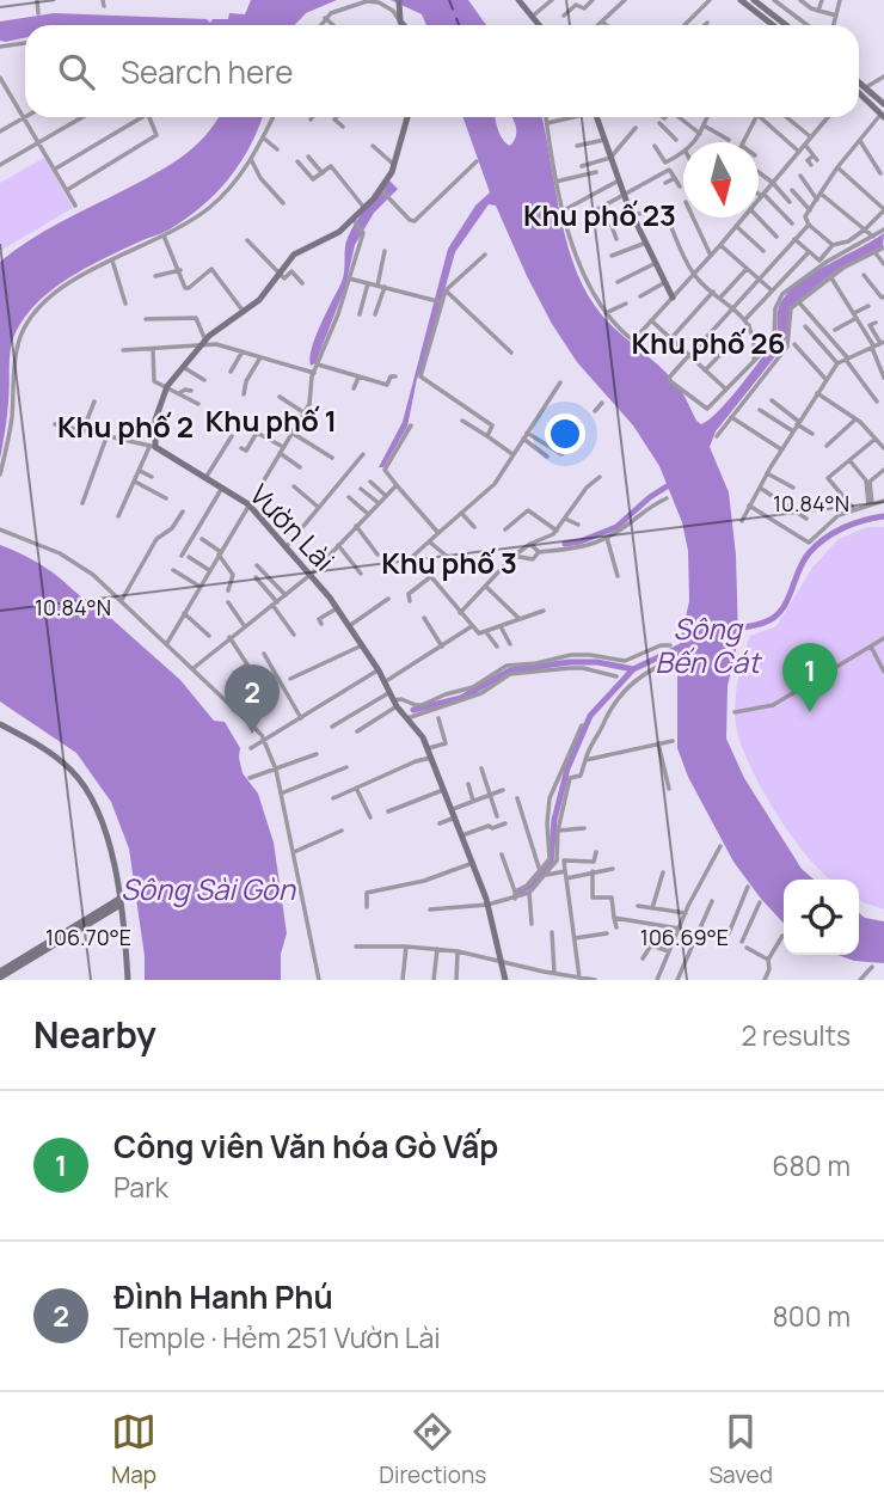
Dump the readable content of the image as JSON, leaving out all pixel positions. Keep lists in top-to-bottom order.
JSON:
{
  "streets": {
    "main road": ["Vườn Lài"]
  },
  "districts": [
    "Khu phố 23",
    "Khu phố 26",
    "Khu phố 1",
    "Khu phố 2",
    "Khu phố 3"
  ],
  "water": ["Sông Bến Cát", "Sông Sài Gòn"],
  "north": "bottom",
  "page": {
    "search": "Search here",
    "pins": ["1", "2"],
    "heading": ["Nearby", "2 results"],
    "list": [
      {
        "mark": "1",
        "name": "Công viên Văn hóa Gò Vấp",
        "note": "Park",
        "value": "680 m"
      },
      {
        "mark": "2",
        "name": "Đình Hanh Phú",
        "note": "Temple · Hẻm 251 Vườn Lài",
        "value": "800 m"
      }
    ],
    "nav": ["Map", "Directions", "Saved"]
  },
  "coordinates": ["10.84°N", "106.70°E", "106.69°E"]
}
